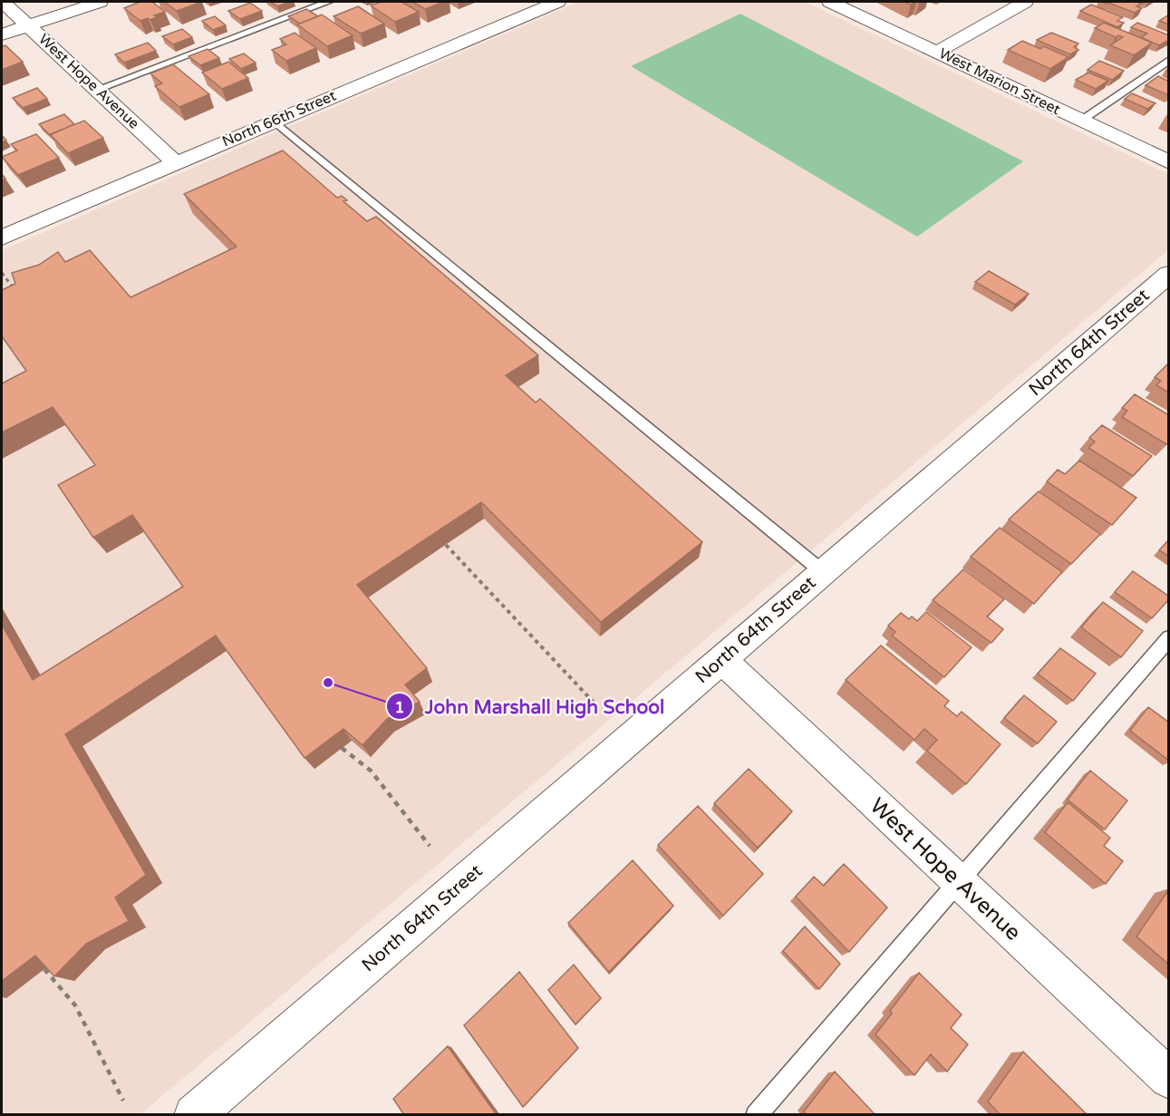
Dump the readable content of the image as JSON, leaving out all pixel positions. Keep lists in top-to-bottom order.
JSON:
{
  "streets": {
    "street": [
      "West Hope Avenue",
      "West Marion Street",
      "North 66th Street",
      "North 64th Street"
    ]
  },
  "crossings": [
    ["West Hope Avenue", "North 66th Street"],
    ["West Hope Avenue", "North 64th Street"]
  ],
  "places": ["John Marshall High School"]
}
